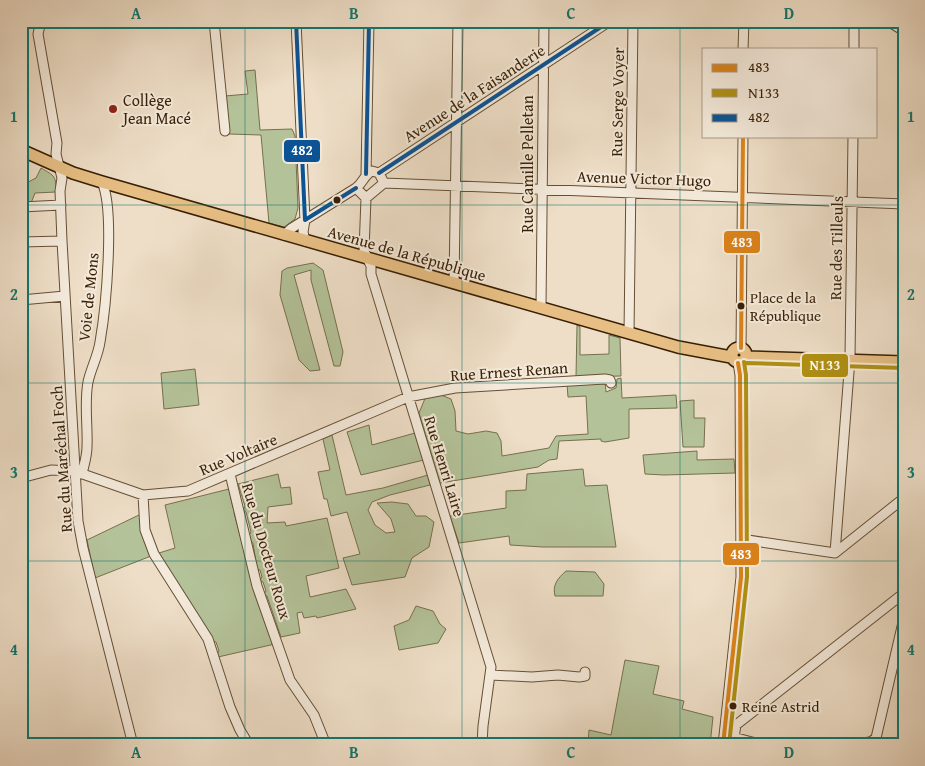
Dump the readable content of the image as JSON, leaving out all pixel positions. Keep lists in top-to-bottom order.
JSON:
{
  "streets": {
    "main road": ["Avenue de la République"],
    "street": [
      "Avenue de la Faisanderie",
      "Rue Serge Voyer",
      "Rue Camille Pelletan",
      "Avenue Victor Hugo",
      "Rue des Tilleuls",
      "Voie de Mons",
      "Rue Ernest Renan",
      "Rue Voltaire",
      "Rue du Maréchal Foch",
      "Rue Henri Laire",
      "Rue du Docteur Roux"
    ]
  },
  "crossings": [
    ["Avenue de la Faisanderie", "Rue Camille Pelletan"],
    ["Rue Serge Voyer", "Avenue Victor Hugo"],
    ["Rue Serge Voyer", "Avenue de la République"],
    ["Rue Camille Pelletan", "Avenue Victor Hugo"],
    ["Rue Camille Pelletan", "Avenue de la République"],
    ["Avenue Victor Hugo", "Rue des Tilleuls"],
    ["Rue des Tilleuls", "Avenue de la République"],
    ["Avenue de la République", "Voie de Mons"],
    ["Avenue de la République", "Rue du Maréchal Foch"],
    ["Avenue de la République", "Rue Henri Laire"],
    ["Voie de Mons", "Rue Voltaire"],
    ["Voie de Mons", "Rue du Maréchal Foch"],
    ["Rue Ernest Renan", "Rue Voltaire"],
    ["Rue Ernest Renan", "Rue Henri Laire"],
    ["Rue Voltaire", "Rue du Maréchal Foch"],
    ["Rue Voltaire", "Rue Henri Laire"],
    ["Rue Voltaire", "Rue du Docteur Roux"]
  ],
  "places": ["Collège Jean Macé", "Place de la République", "Reine Astrid"],
  "lines": ["transit line 482", "transit line 483", "transit line N133"],
  "legend": ["483", "N133", "482"],
  "grid": {
    "columns": [
      "A",
      "B",
      "C",
      "D"
    ],
    "rows": [
      "1",
      "2",
      "3",
      "4"
    ]
  }
}
